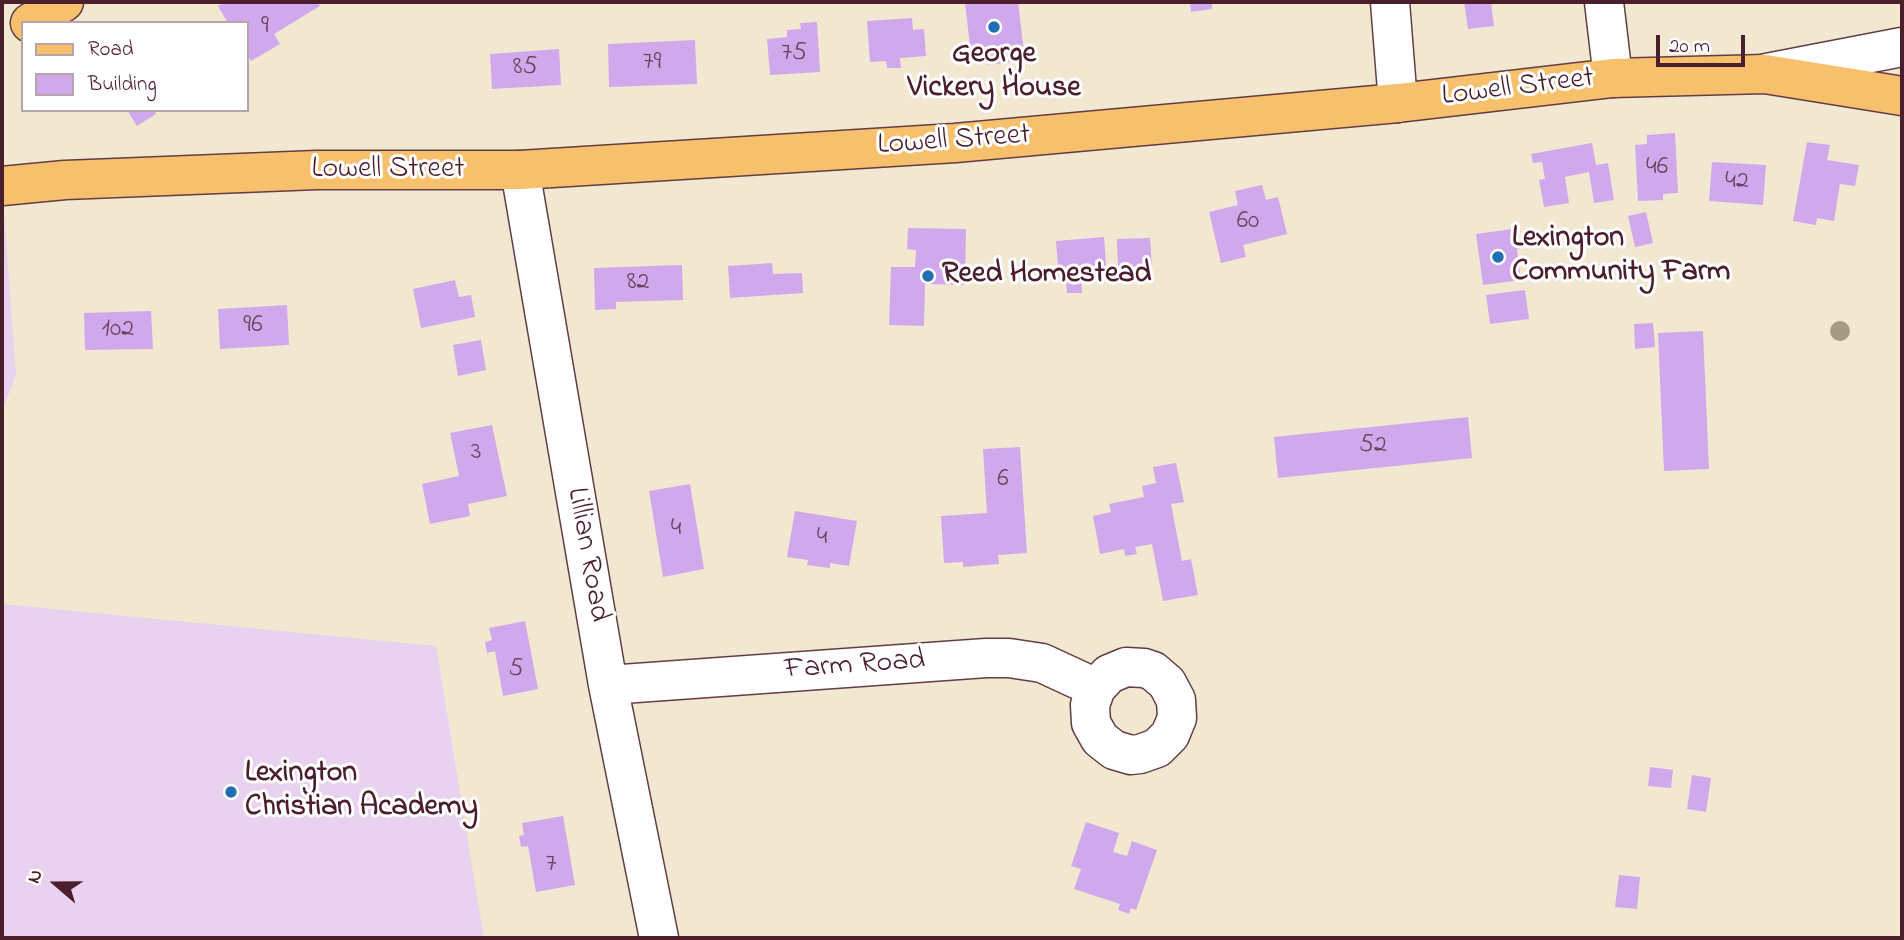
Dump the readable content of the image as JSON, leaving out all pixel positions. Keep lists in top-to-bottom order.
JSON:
{
  "streets": {
    "main road": ["Lowell Street"],
    "street": ["Lillian Road", "Farm Road"]
  },
  "crossings": [
    ["Lowell Street", "Lillian Road"],
    ["Lillian Road", "Farm Road"]
  ],
  "places": [
    "George Vickery House",
    "Lexington Community Farm",
    "Reed Homestead",
    "Lexington Christian Academy"
  ],
  "house_numbers": [
    "9",
    "75",
    "79",
    "85",
    "46",
    "42",
    "60",
    "82",
    "96",
    "102",
    "52",
    "3",
    "6",
    "4",
    "4",
    "5",
    "7"
  ],
  "legend": ["Road", "Building"],
  "scale_bar": "20 m",
  "north": "left"
}
